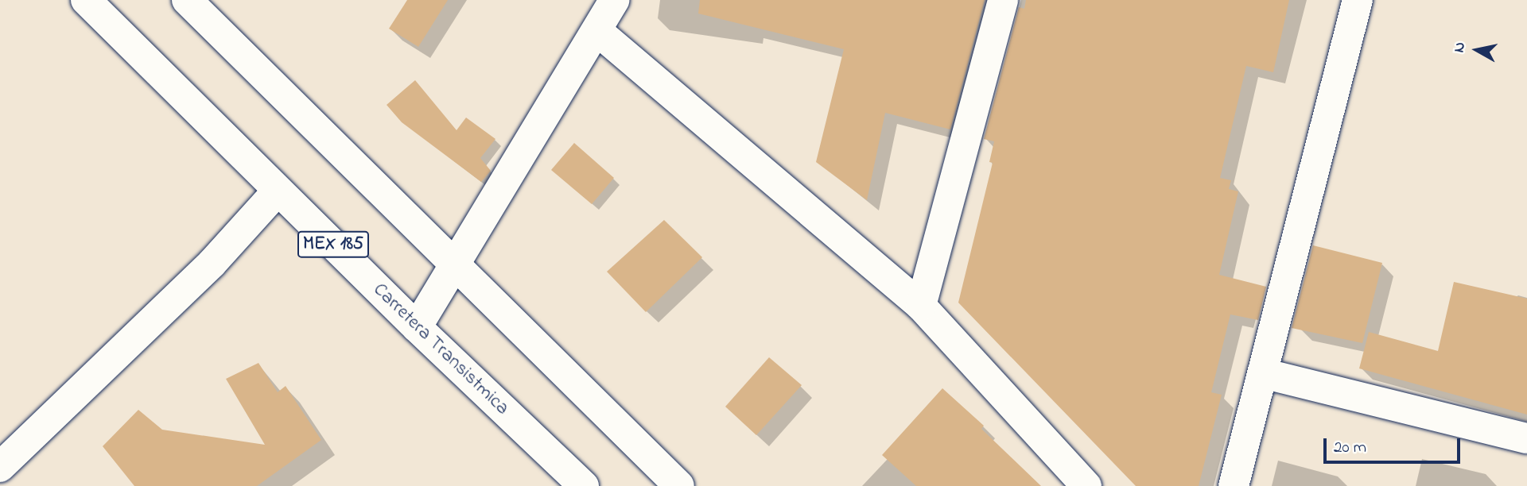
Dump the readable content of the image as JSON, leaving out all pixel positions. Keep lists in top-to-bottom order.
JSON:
{
  "streets": {
    "street": ["MEX 185", "Carretera Transistmica"]
  },
  "scale_bar": "20 m",
  "north": "left"
}
